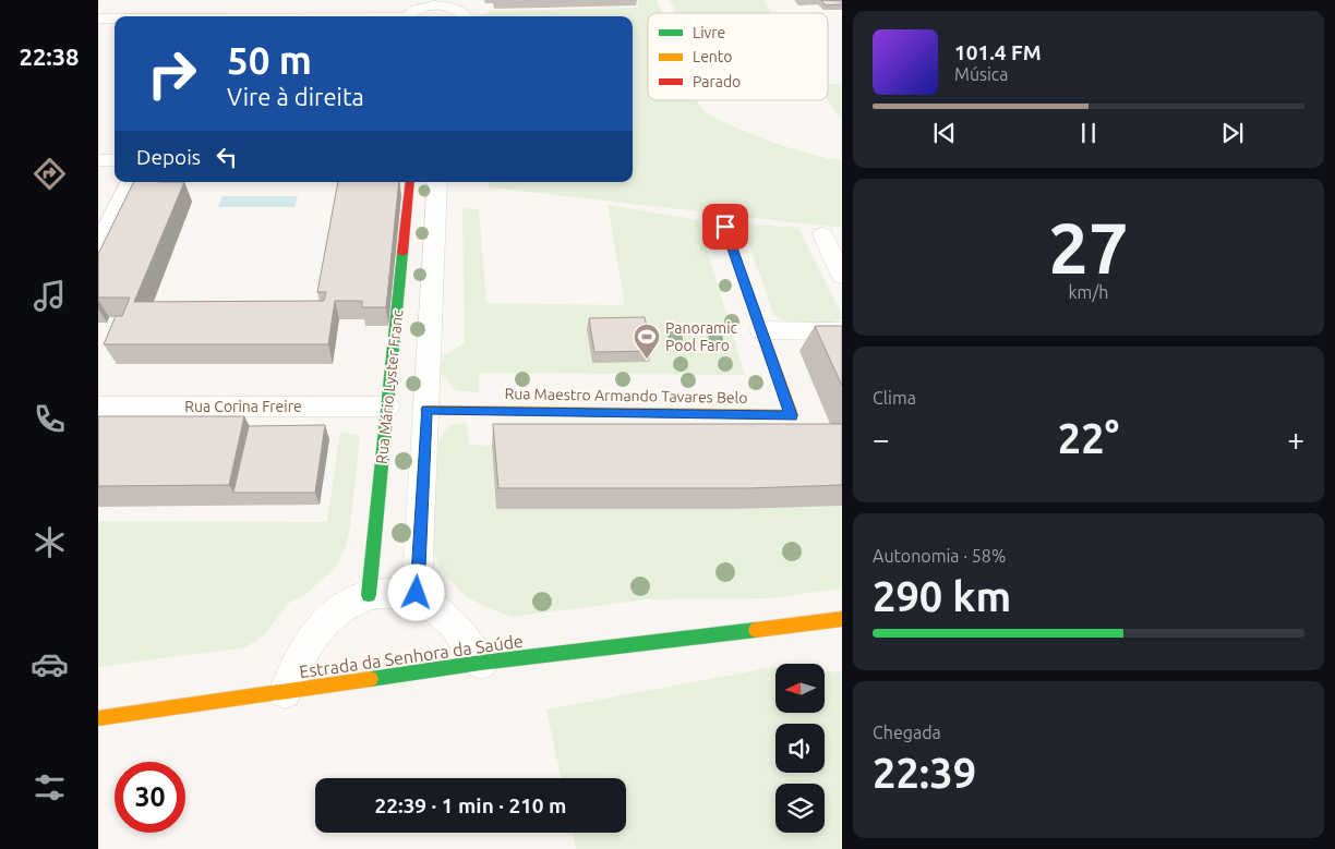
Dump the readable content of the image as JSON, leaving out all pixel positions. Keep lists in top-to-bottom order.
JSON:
{
  "streets": {
    "street": [
      "Rua Mário Lyster Franc",
      "Rua Maestro Armando Tavares Belo",
      "Rua Corina Freire",
      "Estrada da Senhora da Saúde"
    ]
  },
  "crossings": [
    ["Rua Mário Lyster Franc", "Rua Corina Freire"]
  ],
  "places": {
    "sports": ["Panoramic Pool Faro"]
  },
  "legend": ["Livre", "Lento", "Parado"],
  "north": "left",
  "page": {
    "tabs": "22:38",
    "turn": ["50 m", "Vire à direita"],
    "song": ["101.4 FM", "Música"],
    "then": "Depois",
    "tile": [
      ["27", "km/h"],
      "Clima",
      ["Autonomia · 58%", "290 km"],
      ["Chegada", "22:39"]
    ],
    "heat": ["−", "22°", "+"],
    "limit": "30",
    "trip": "22:39 · 1 min · 210 m"
  }
}
